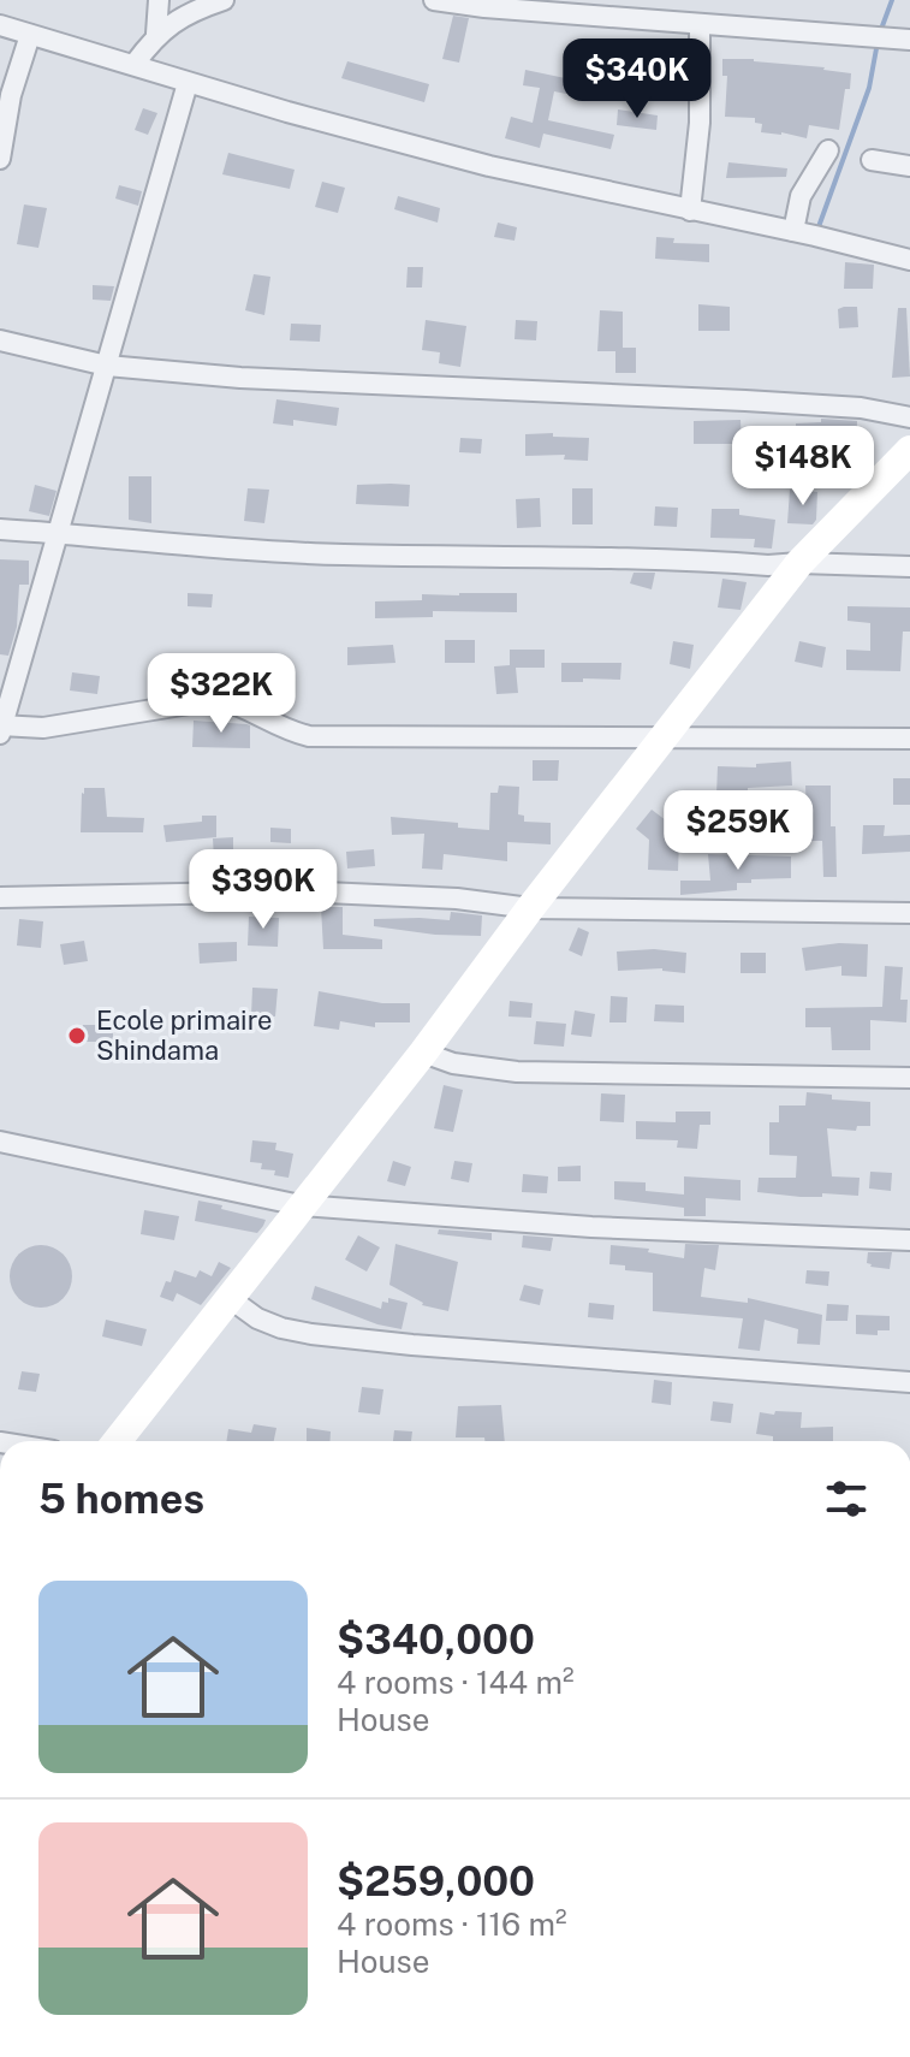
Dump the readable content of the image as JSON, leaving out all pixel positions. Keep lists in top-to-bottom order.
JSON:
{
  "places": ["Ecole primaire Shindama"],
  "page": {
    "price": [
      "$340K",
      "$148K",
      "$322K",
      "$259K",
      "$390K"
    ],
    "heading": "5 homes",
    "list": [
      {
        "name": "$340,000",
        "note": "4 rooms · 144 m² · House"
      },
      {
        "name": "$259,000",
        "note": "4 rooms · 116 m² · House"
      }
    ]
  }
}
